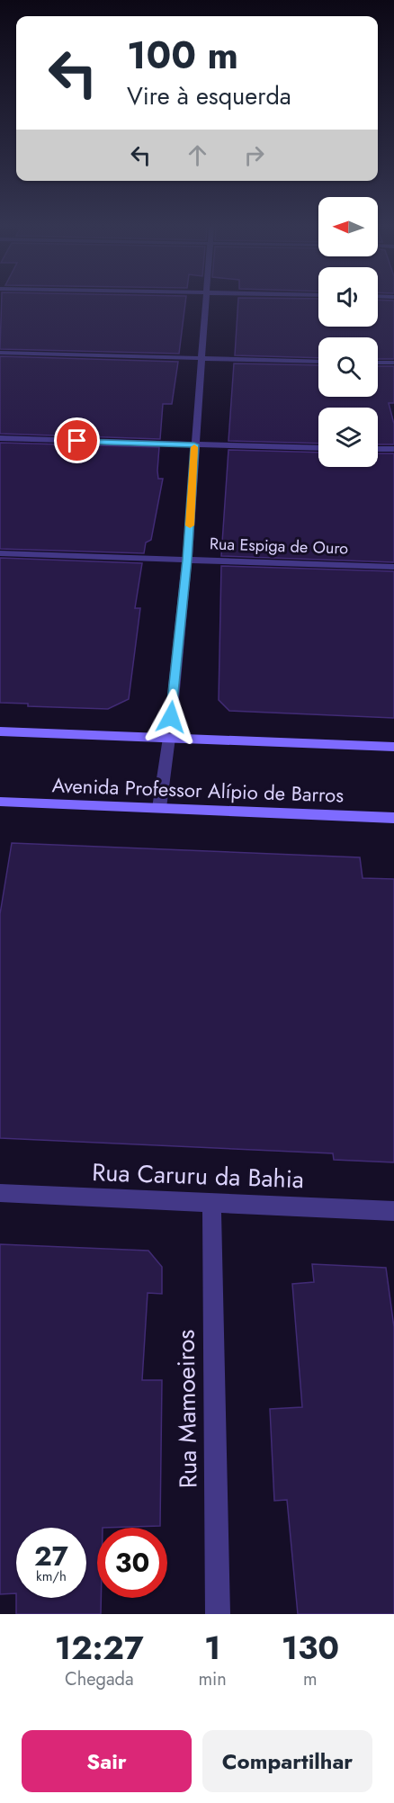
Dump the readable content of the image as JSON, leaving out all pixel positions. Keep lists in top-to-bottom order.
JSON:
{
  "streets": {
    "street": [
      "Rua Espiga de Ouro",
      "Avenida Professor Alípio de Barros",
      "Rua Caruru da Bahia",
      "Rua Mamoeiros"
    ]
  },
  "crossings": [
    ["Rua Caruru da Bahia", "Rua Mamoeiros"]
  ],
  "north": "left",
  "page": {
    "turn": ["100 m", "Vire à esquerda"],
    "speed": "27 km/h",
    "limit": "30",
    "eta": [
      "12:27",
      "Chegada",
      "1",
      "min",
      "130",
      "m"
    ],
    "buttons": ["Sair", "Compartilhar"]
  }
}
